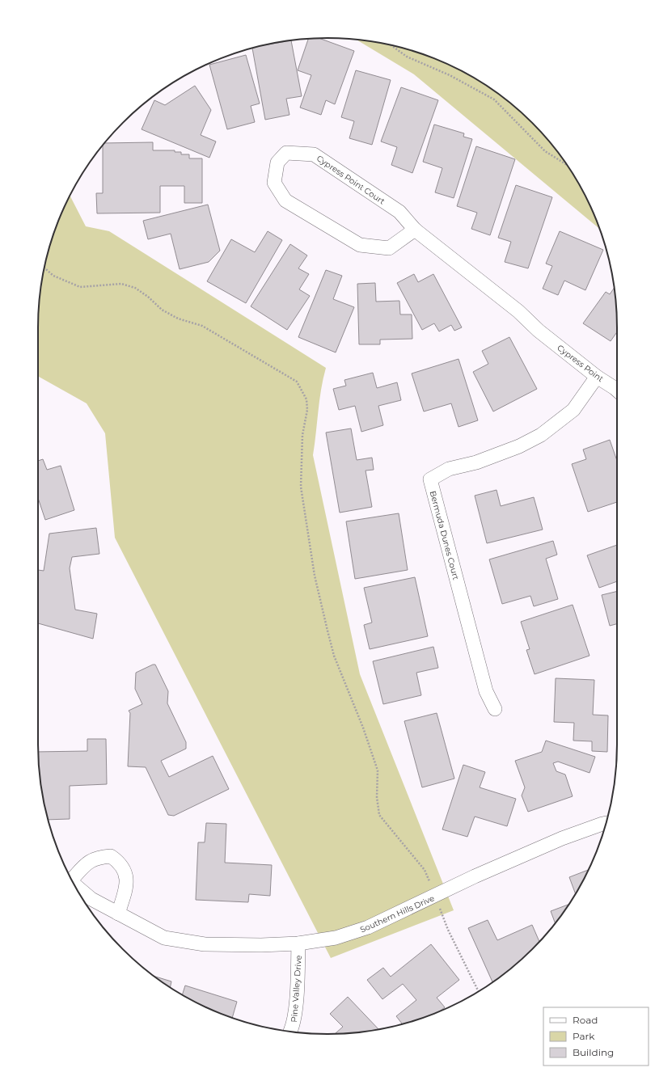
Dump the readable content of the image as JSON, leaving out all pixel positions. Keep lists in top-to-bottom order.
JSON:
{
  "streets": {
    "street": [
      "Cypress Point Court",
      "Cypress Point",
      "Bermuda Dunes Court",
      "Southern Hills Drive",
      "Pine Valley Drive"
    ]
  },
  "crossings": [
    ["Cypress Point Court", "Cypress Point"],
    ["Cypress Point", "Bermuda Dunes Court"],
    ["Southern Hills Drive", "Pine Valley Drive"]
  ],
  "legend": ["Road", "Park", "Building"]
}
